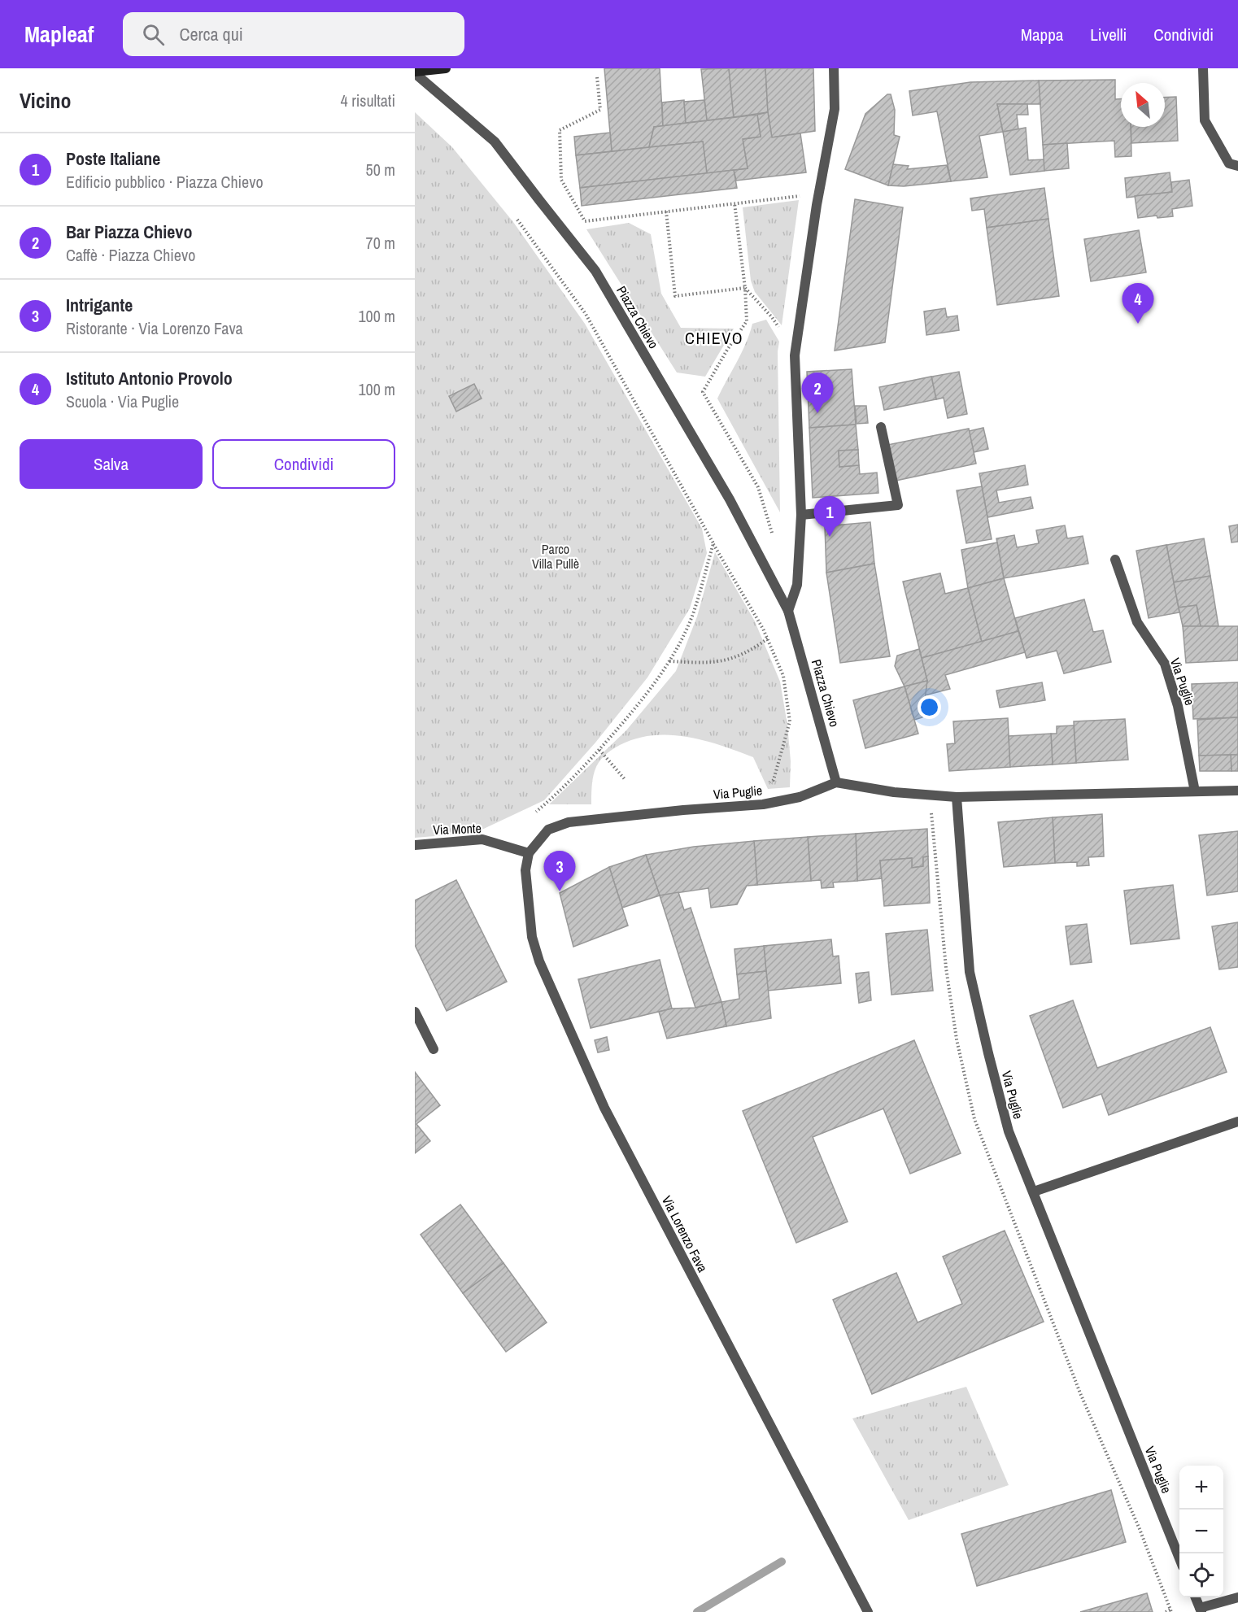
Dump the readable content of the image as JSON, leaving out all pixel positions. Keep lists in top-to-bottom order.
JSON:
{
  "streets": {
    "street": [
      "Piazza Chievo",
      "Via Puglie",
      "Via Monte",
      "Via Lorenzo Fava"
    ]
  },
  "crossings": [
    ["Piazza Chievo", "Via Puglie"],
    ["Via Puglie", "Via Monte"],
    ["Via Puglie", "Via Lorenzo Fava"],
    ["Via Monte", "Via Lorenzo Fava"]
  ],
  "districts": ["CHIEVO"],
  "parks": ["Parco Villa Pullè"],
  "north": "top left",
  "page": {
    "header": "Mapleaf",
    "search": "Cerca qui",
    "nav": ["Mappa", "Livelli", "Condividi"],
    "heading": ["Vicino", "4 risultati"],
    "list": [
      {
        "mark": "1",
        "name": "Poste Italiane",
        "note": "Edificio pubblico · Piazza Chievo",
        "value": "50 m"
      },
      {
        "mark": "2",
        "name": "Bar Piazza Chievo",
        "note": "Caffè · Piazza Chievo",
        "value": "70 m"
      },
      {
        "mark": "3",
        "name": "Intrigante",
        "note": "Ristorante · Via Lorenzo Fava",
        "value": "100 m"
      },
      {
        "mark": "4",
        "name": "Istituto Antonio Provolo",
        "note": "Scuola · Via Puglie",
        "value": "100 m"
      }
    ],
    "pins": [
      "4",
      "2",
      "1",
      "3"
    ],
    "buttons": ["Salva", "Condividi"],
    "map_buttons": ["+", "−"]
  }
}
